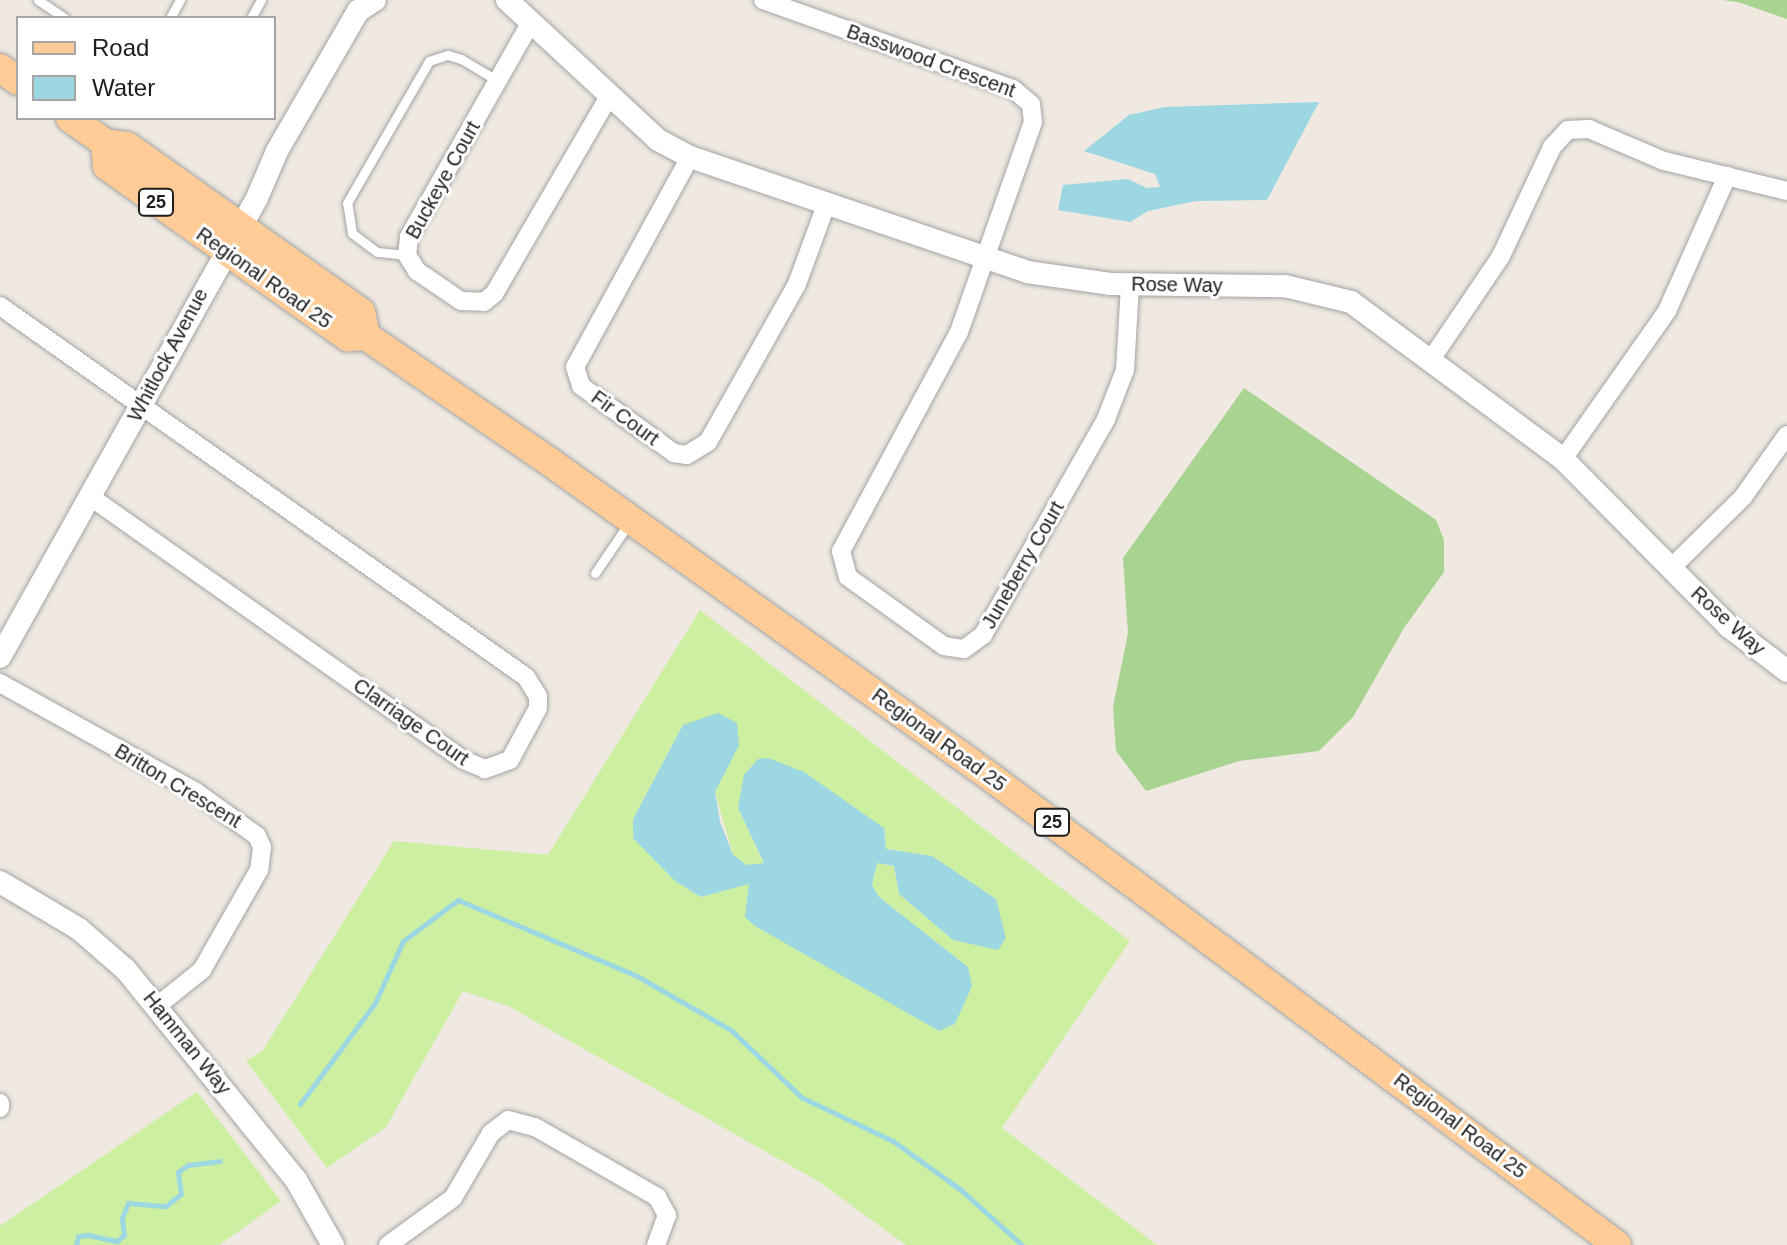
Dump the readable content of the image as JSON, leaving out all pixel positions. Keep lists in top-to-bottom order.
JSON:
{
  "streets": {
    "main road": ["25", "Regional Road 25"],
    "street": [
      "Basswood Crescent",
      "Buckeye Court",
      "Rose Way",
      "Whitlock Avenue",
      "Fir Court",
      "Juneberry Court",
      "Clarriage Court",
      "Britton Crescent",
      "Hamman Way"
    ]
  },
  "crossings": [
    ["Basswood Crescent", "Rose Way"],
    ["Basswood Crescent", "Juneberry Court"],
    ["Buckeye Court", "Rose Way"],
    ["Regional Road 25", "Whitlock Avenue"],
    ["Rose Way", "Fir Court"],
    ["Rose Way", "Juneberry Court"],
    ["Whitlock Avenue", "Clarriage Court"],
    ["Britton Crescent", "Hamman Way"]
  ],
  "legend": ["Road", "Water"]
}
